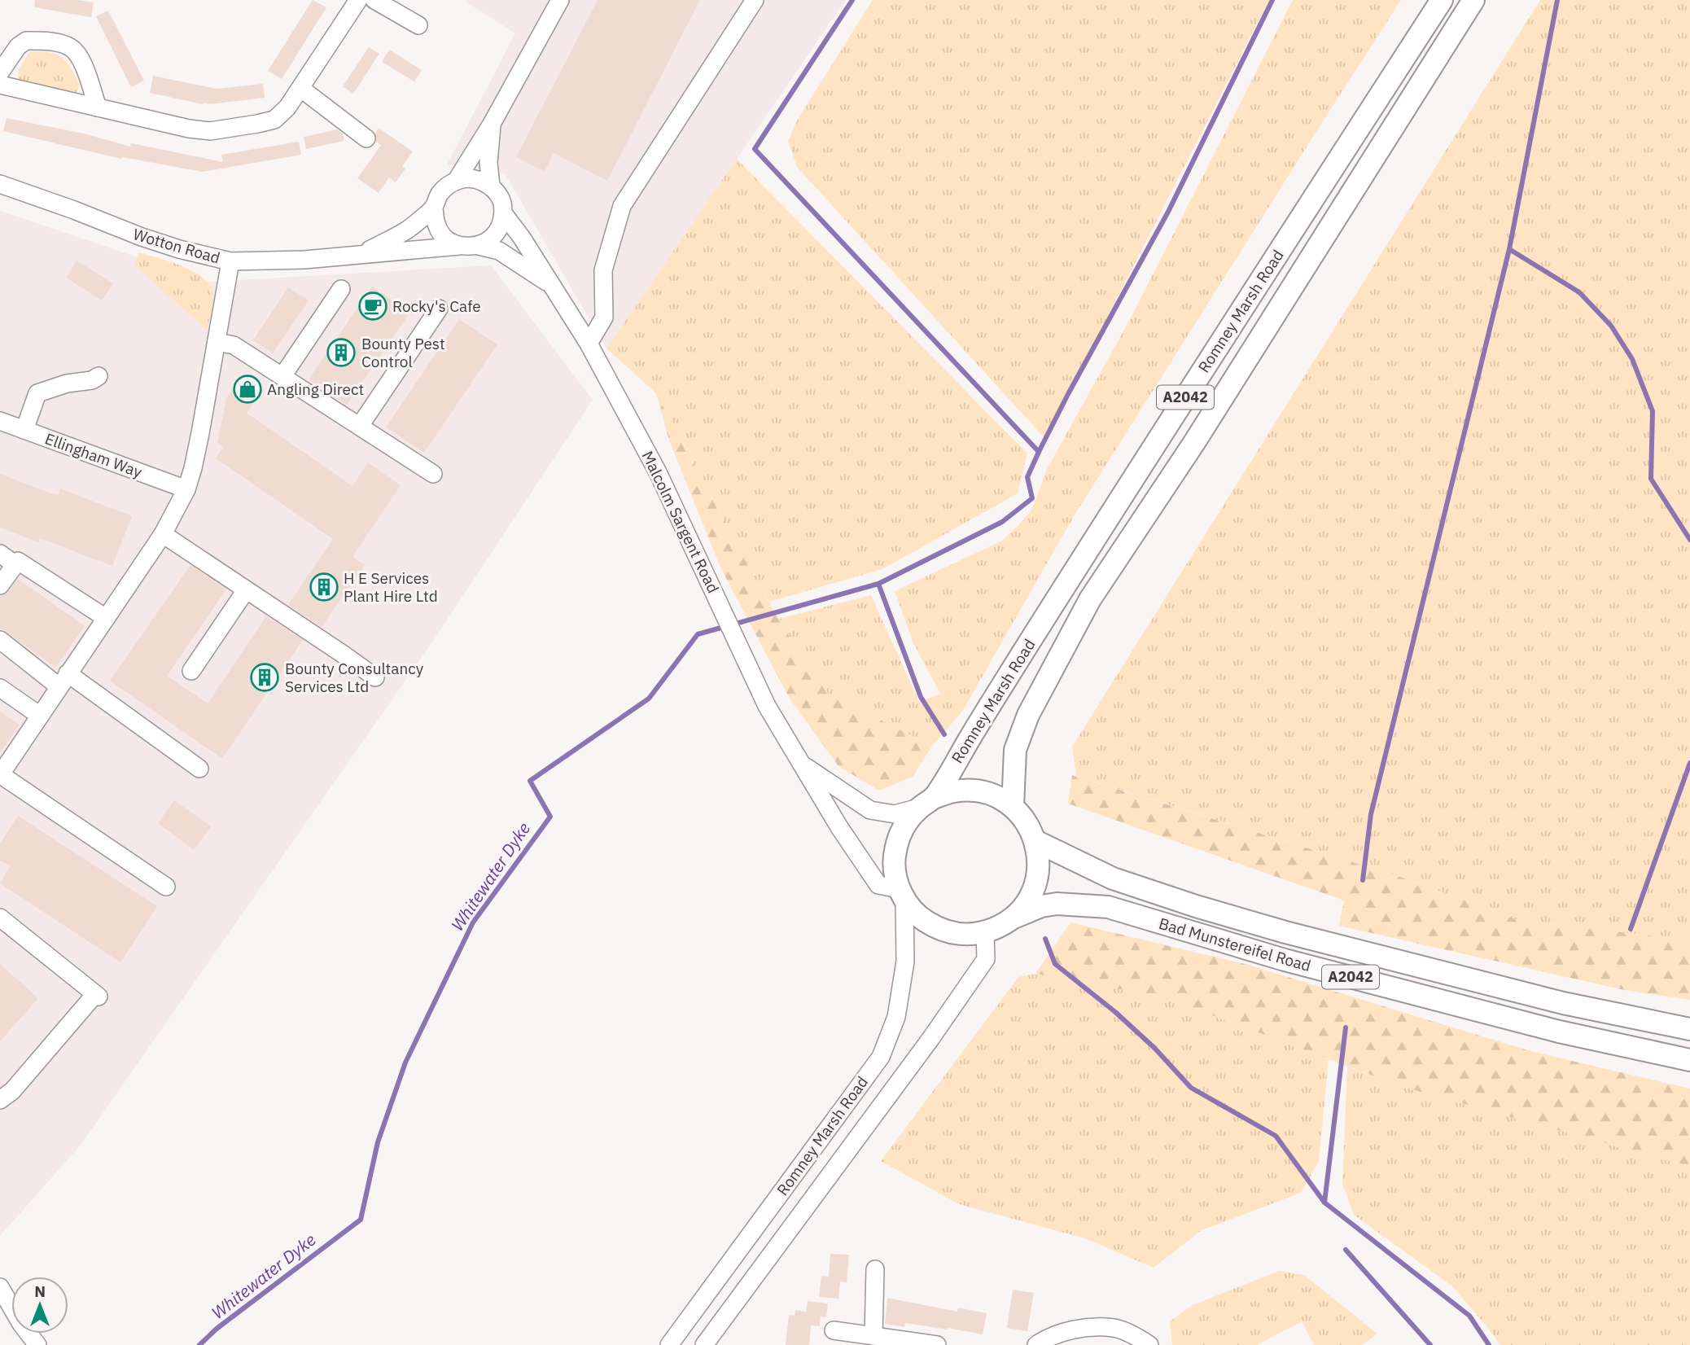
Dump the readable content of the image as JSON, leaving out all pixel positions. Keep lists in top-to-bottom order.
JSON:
{
  "streets": {
    "main road": ["Romney Marsh Road", "A2042", "Bad Munstereifel Road"],
    "street": ["Wotton Road", "Ellingham Way", "Malcolm Sargent Road"]
  },
  "crossings": [
    ["Wotton Road", "Malcolm Sargent Road"],
    ["Romney Marsh Road", "Malcolm Sargent Road"],
    ["Romney Marsh Road", "Bad Munstereifel Road"],
    ["Malcolm Sargent Road", "Bad Munstereifel Road"]
  ],
  "water": ["Whitewater Dyke"],
  "places": {
    "cafe": ["Rocky's Cafe"],
    "building": ["Bounty Pest Control", "H E Services Plant Hire Ltd", "Bounty Consultancy Services Ltd"],
    "shop": ["Angling Direct"]
  },
  "north": "top"
}
